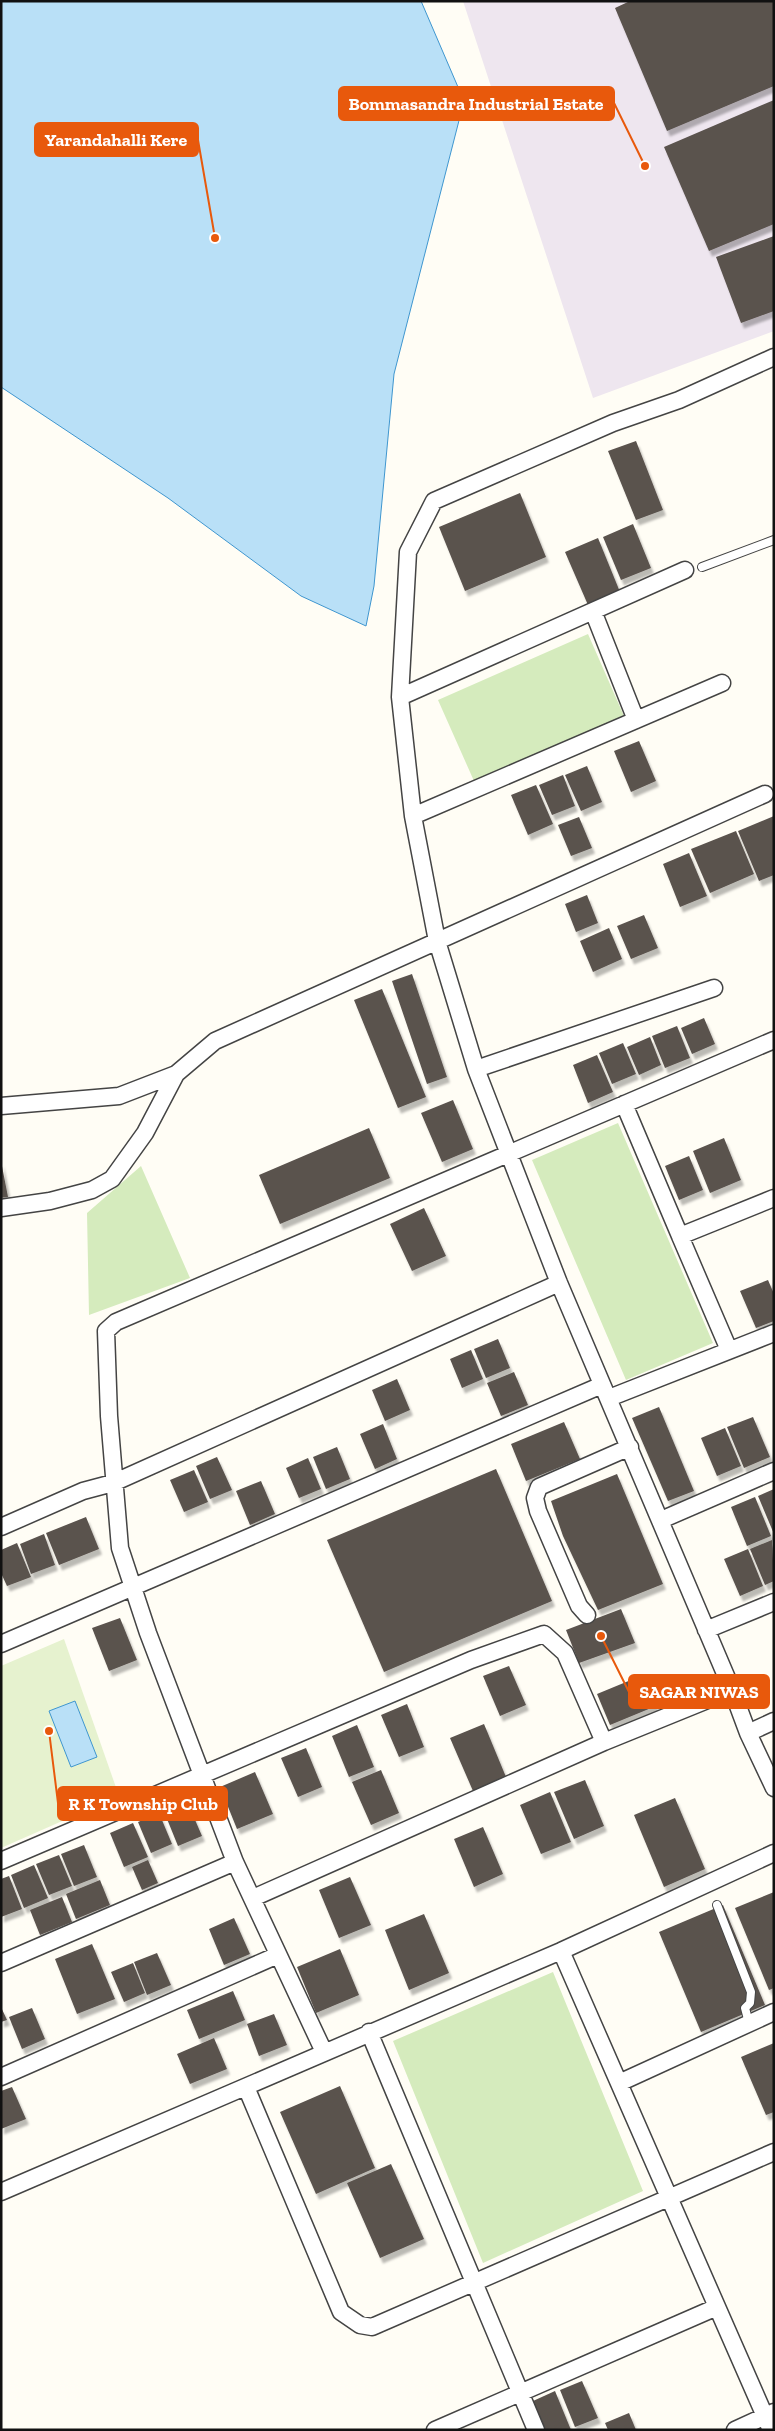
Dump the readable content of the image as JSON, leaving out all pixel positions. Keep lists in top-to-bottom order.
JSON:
{
  "places": [
    "Bommasandra Industrial Estate",
    "Yarandahalli Kere",
    "SAGAR NIWAS",
    "R K Township Club"
  ]
}
